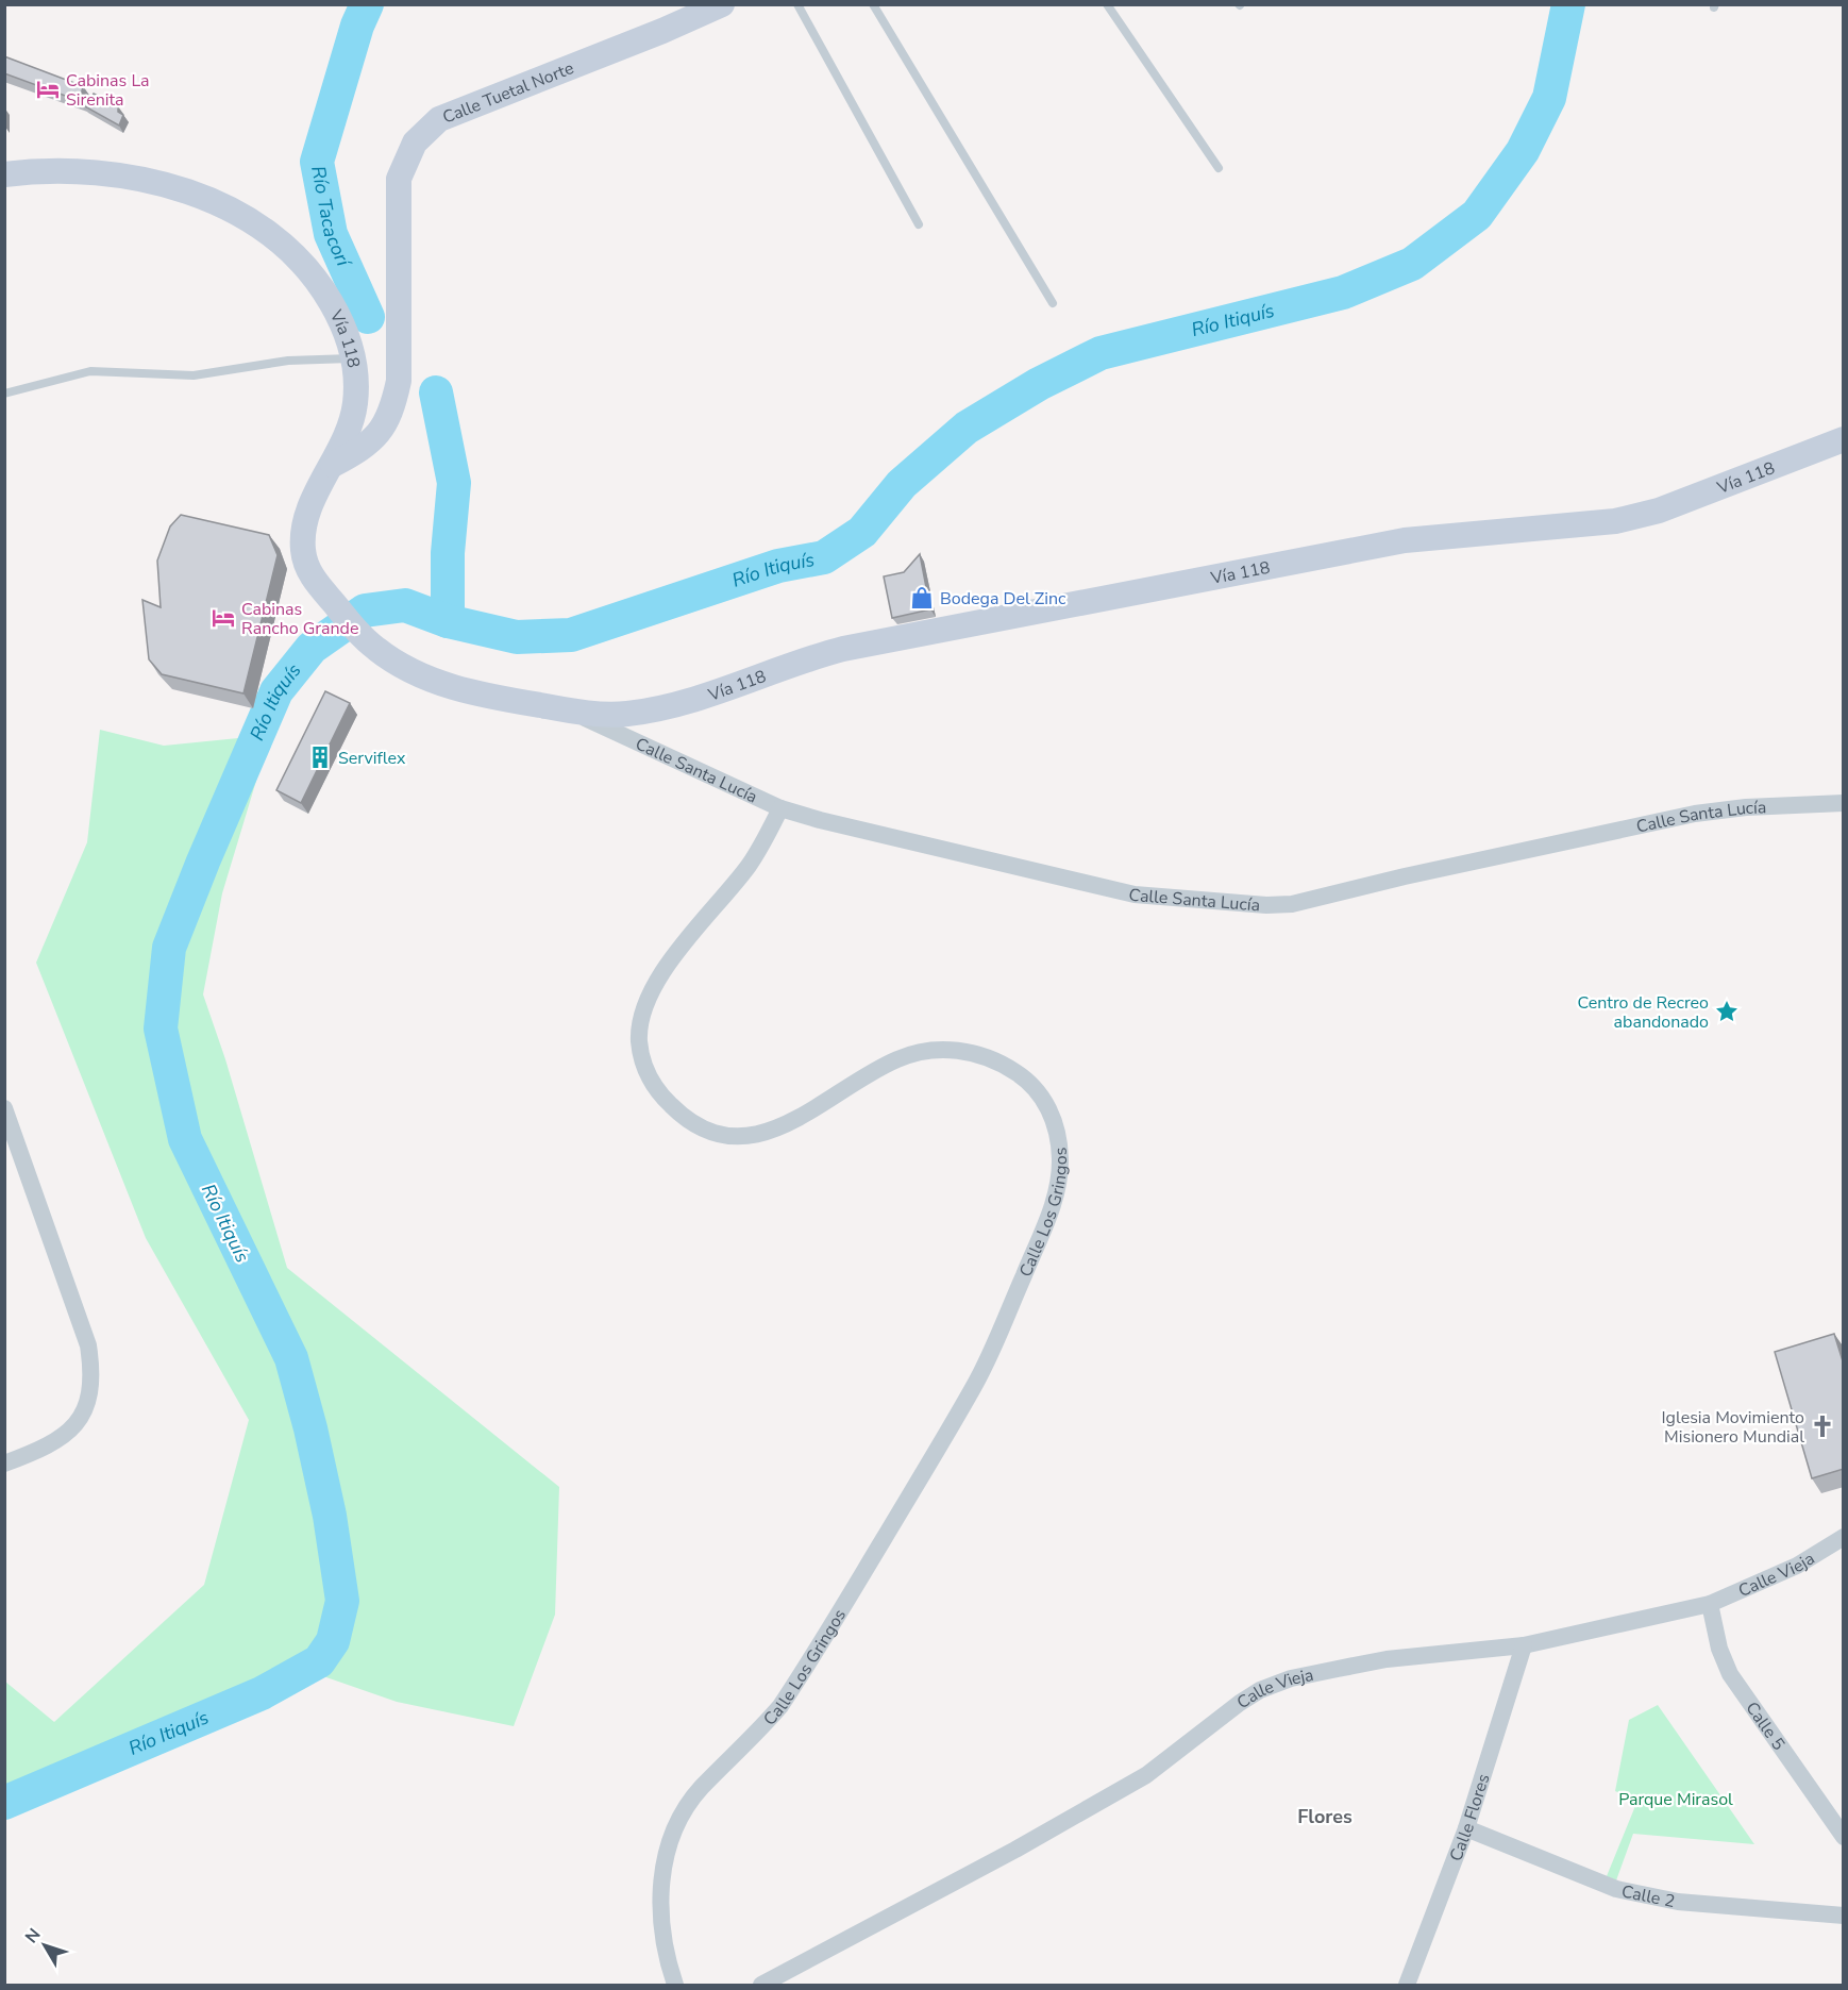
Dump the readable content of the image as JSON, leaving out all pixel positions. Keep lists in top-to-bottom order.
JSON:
{
  "streets": {
    "main road": ["Calle Tuetal Norte", "Vía 118"],
    "street": [
      "Calle Santa Lucía",
      "Calle Los Gringos",
      "Calle Vieja",
      "Calle 5",
      "Calle Flores",
      "Calle 2"
    ]
  },
  "crossings": [
    ["Calle Tuetal Norte", "Vía 118"],
    ["Vía 118", "Calle Santa Lucía"],
    ["Calle Santa Lucía", "Calle Los Gringos"],
    ["Calle Vieja", "Calle 5"],
    ["Calle Vieja", "Calle Flores"],
    ["Calle Flores", "Calle 2"]
  ],
  "districts": ["Flores"],
  "water": ["Río Tacacorí", "Río Itiquís"],
  "parks": ["Parque Mirasol"],
  "places": {
    "hotel": ["Cabinas La Sirenita", "Cabinas Rancho Grande"],
    "shop": ["Bodega Del Zinc"],
    "building": ["Serviflex"],
    "place": ["Centro de Recreo abandonado"],
    "church": ["Iglesia Movimiento Misionero Mundial"]
  },
  "north": "top left"
}
